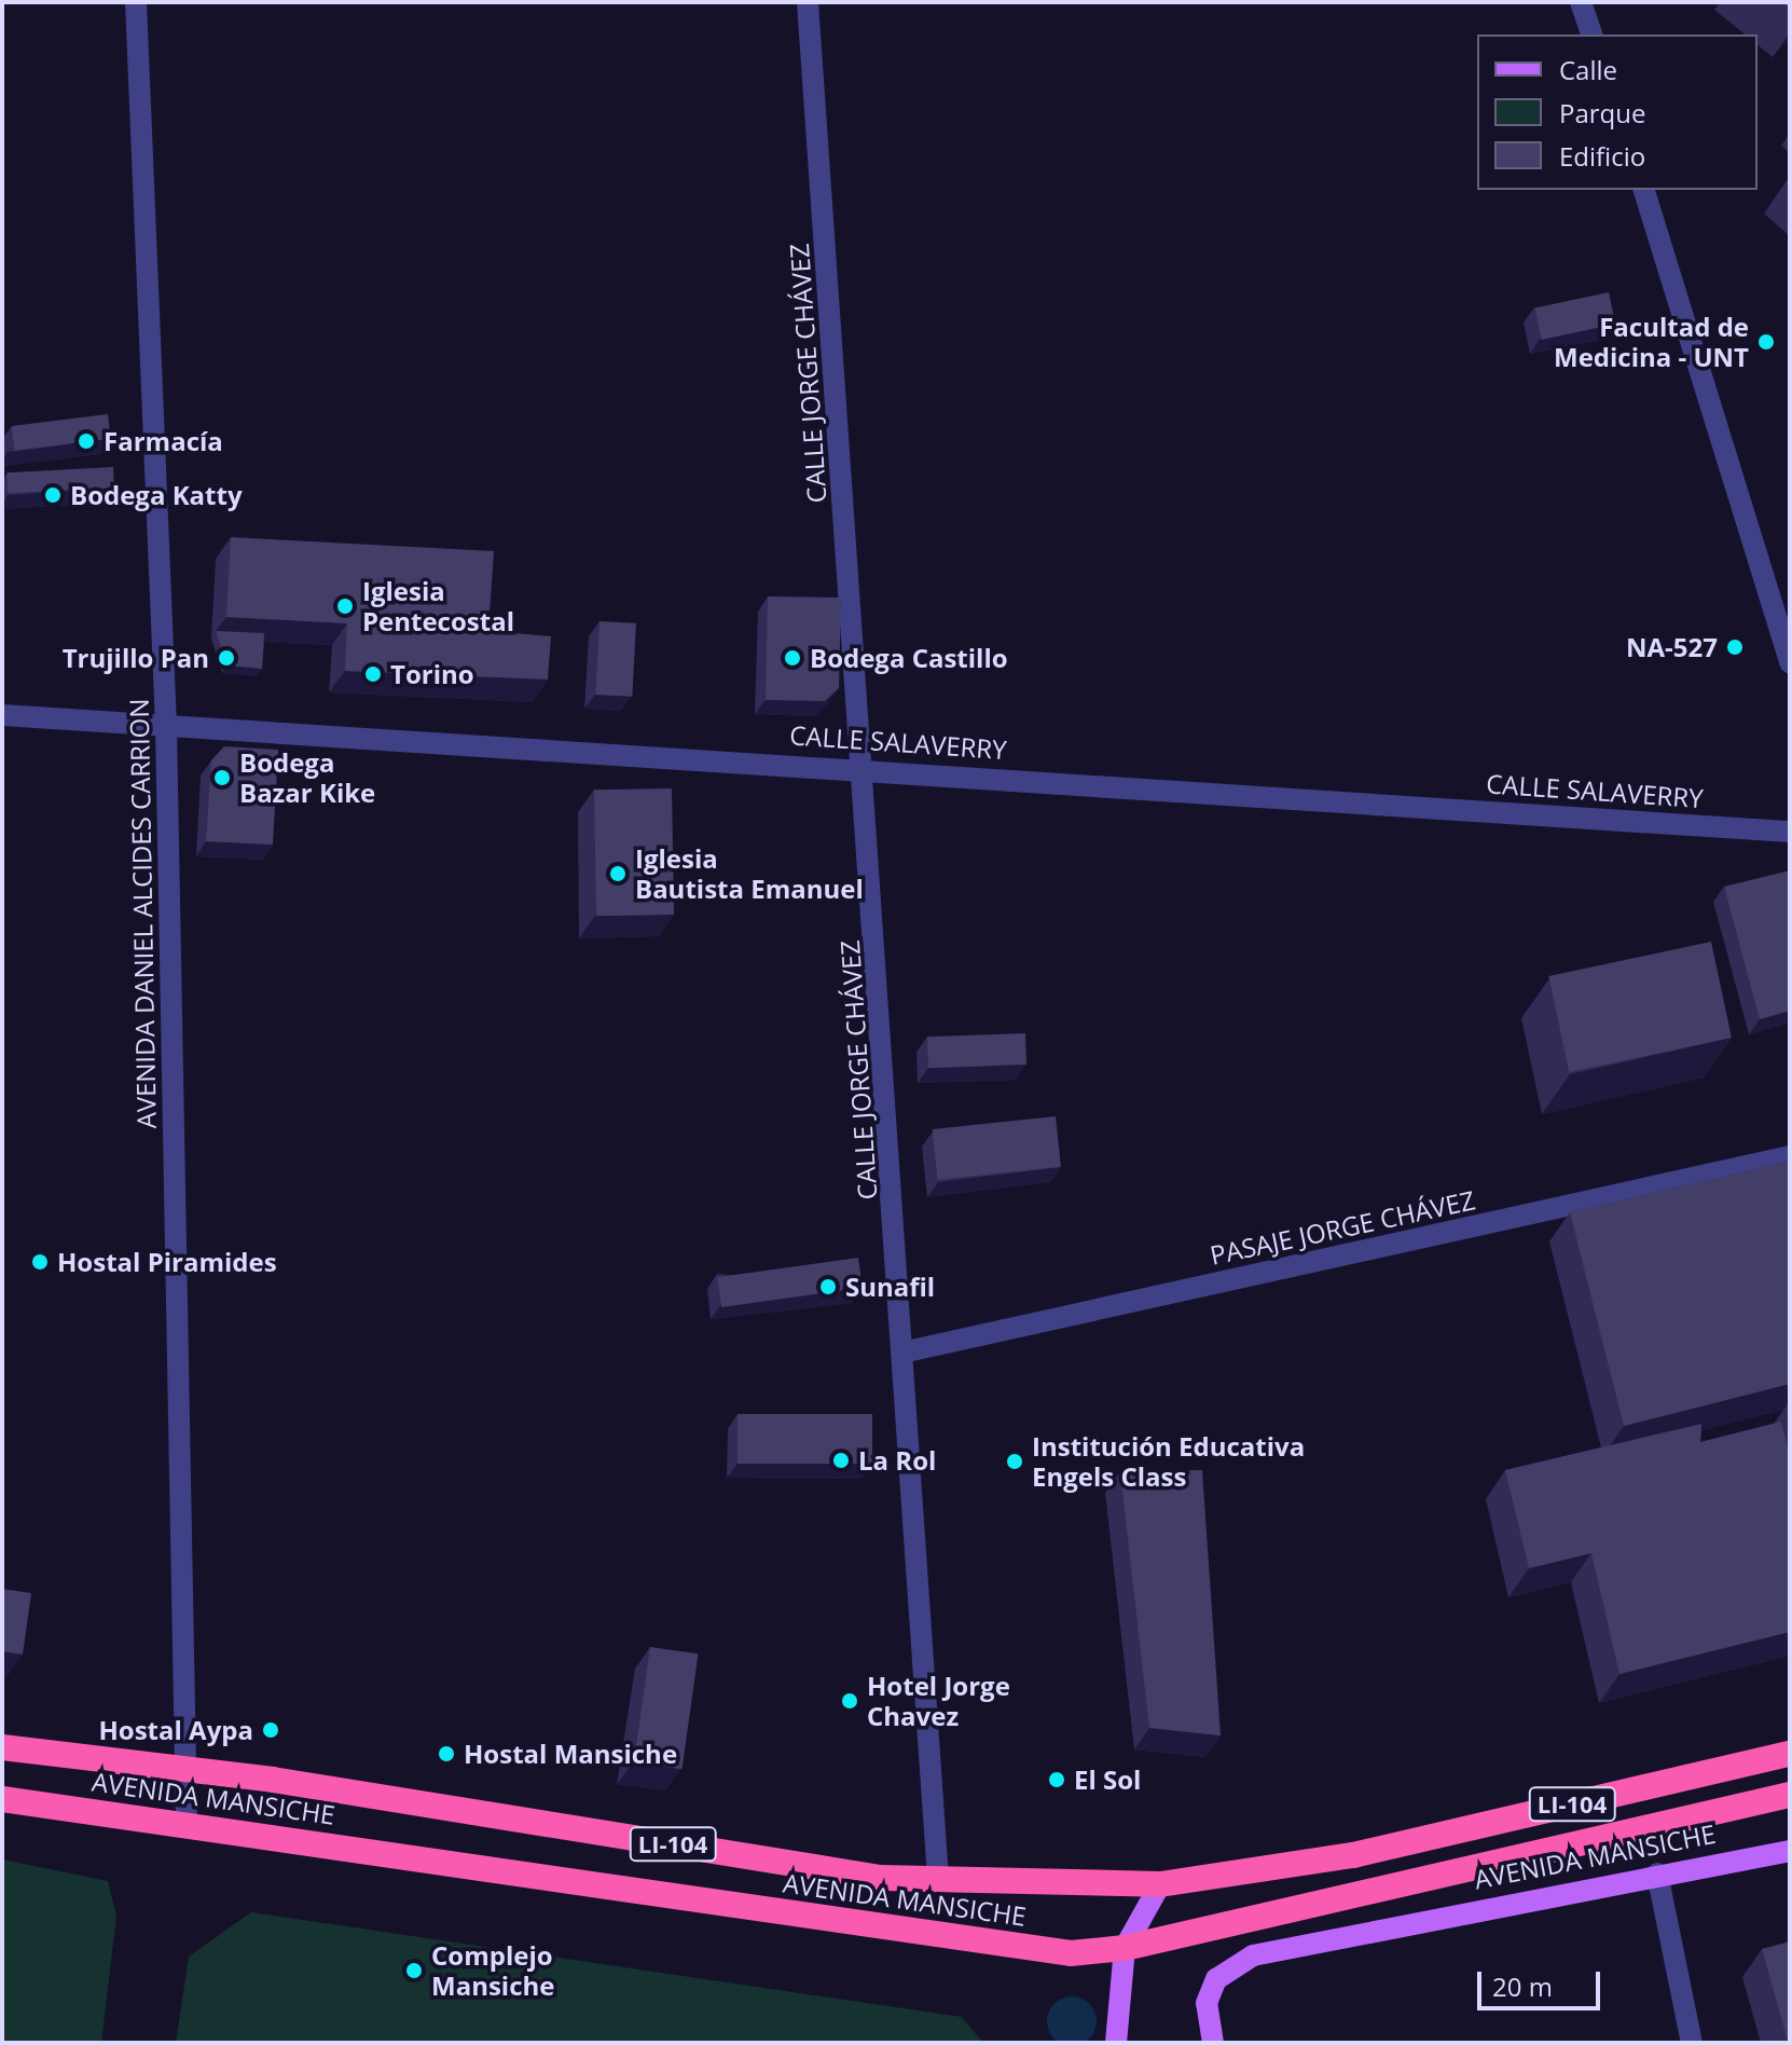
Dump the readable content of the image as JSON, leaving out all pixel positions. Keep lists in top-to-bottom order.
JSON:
{
  "streets": {
    "highway": ["AVENIDA MANSICHE", "LI-104"],
    "street": [
      "CALLE JORGE CHÁVEZ",
      "CALLE SALAVERRY",
      "AVENIDA DANIEL ALCIDES CARRION",
      "PASAJE JORGE CHÁVEZ"
    ]
  },
  "crossings": [
    ["CALLE JORGE CHÁVEZ", "CALLE SALAVERRY"],
    ["CALLE JORGE CHÁVEZ", "PASAJE JORGE CHÁVEZ"],
    ["CALLE JORGE CHÁVEZ", "AVENIDA MANSICHE"],
    ["CALLE SALAVERRY", "AVENIDA DANIEL ALCIDES CARRION"],
    ["AVENIDA DANIEL ALCIDES CARRION", "AVENIDA MANSICHE"]
  ],
  "places": [
    "Facultad de Medicina - UNT",
    "Farmacía",
    "Bodega Katty",
    "Iglesia Pentecostal",
    "NA-527",
    "Trujillo Pan",
    "Bodega Castillo",
    "Torino",
    "Bodega Bazar Kike",
    "Iglesia Bautista Emanuel",
    "Hostal Piramides",
    "Sunafil",
    "La Rol",
    "Institución Educativa Engels Class",
    "Hotel Jorge Chavez",
    "Hostal Aypa",
    "Hostal Mansiche",
    "El Sol",
    "Complejo Mansiche"
  ],
  "legend": ["Calle", "Parque", "Edificio"],
  "scale_bar": "20 m"
}
